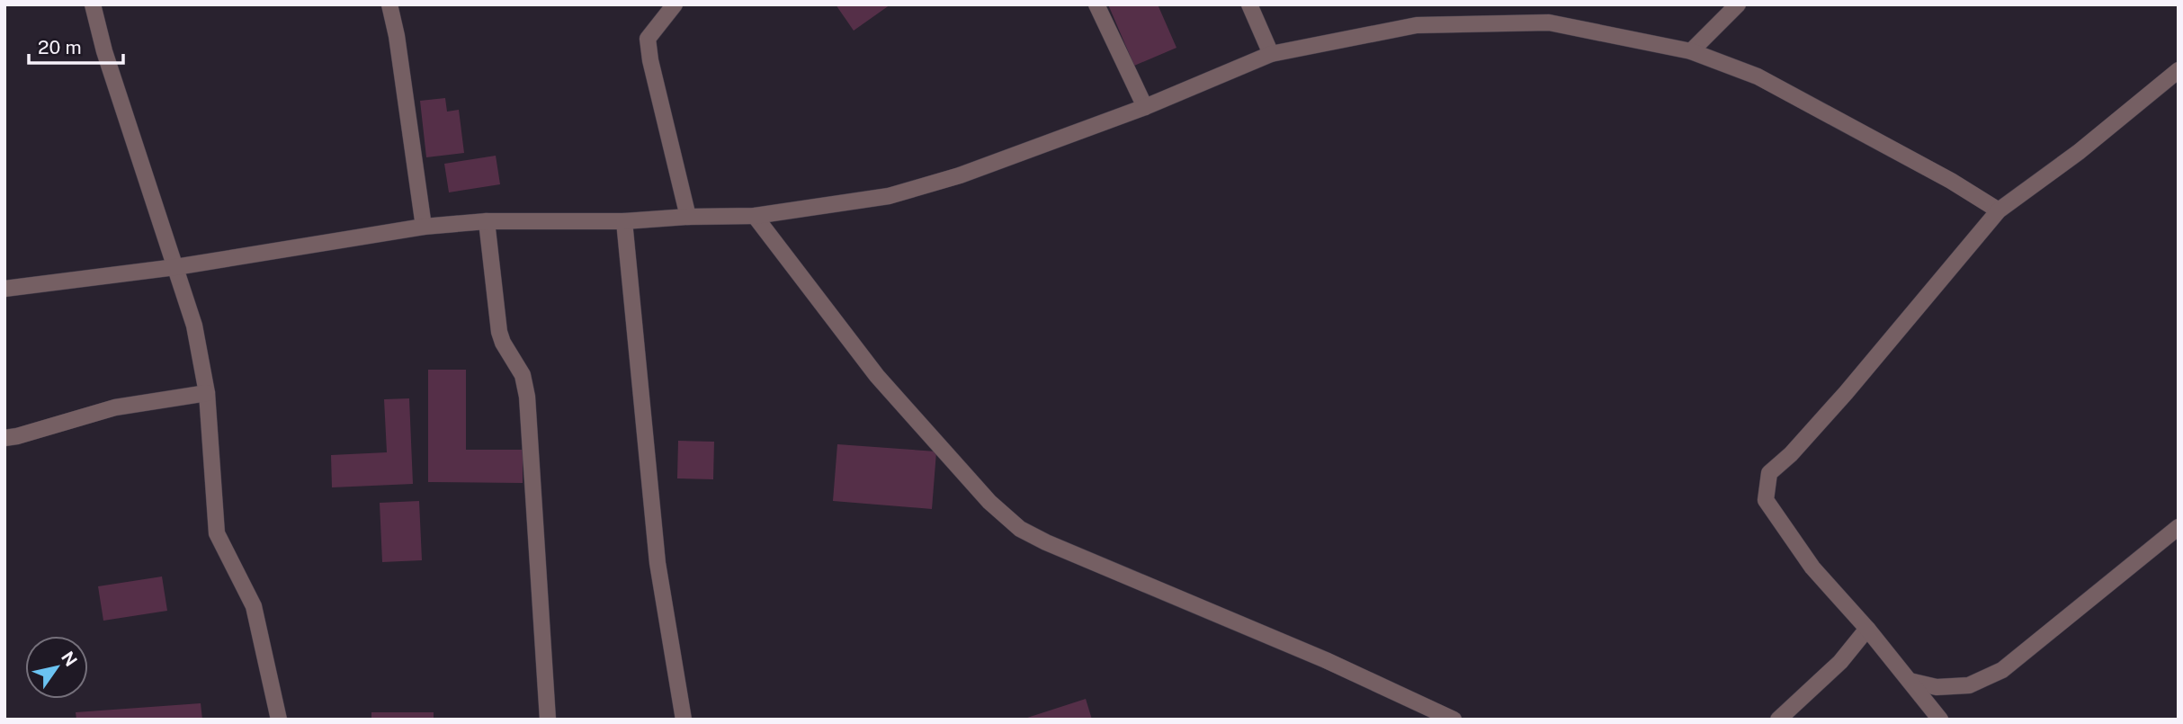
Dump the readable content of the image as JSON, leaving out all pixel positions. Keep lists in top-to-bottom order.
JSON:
{
  "scale_bar": "20 m",
  "north": "top right"
}
